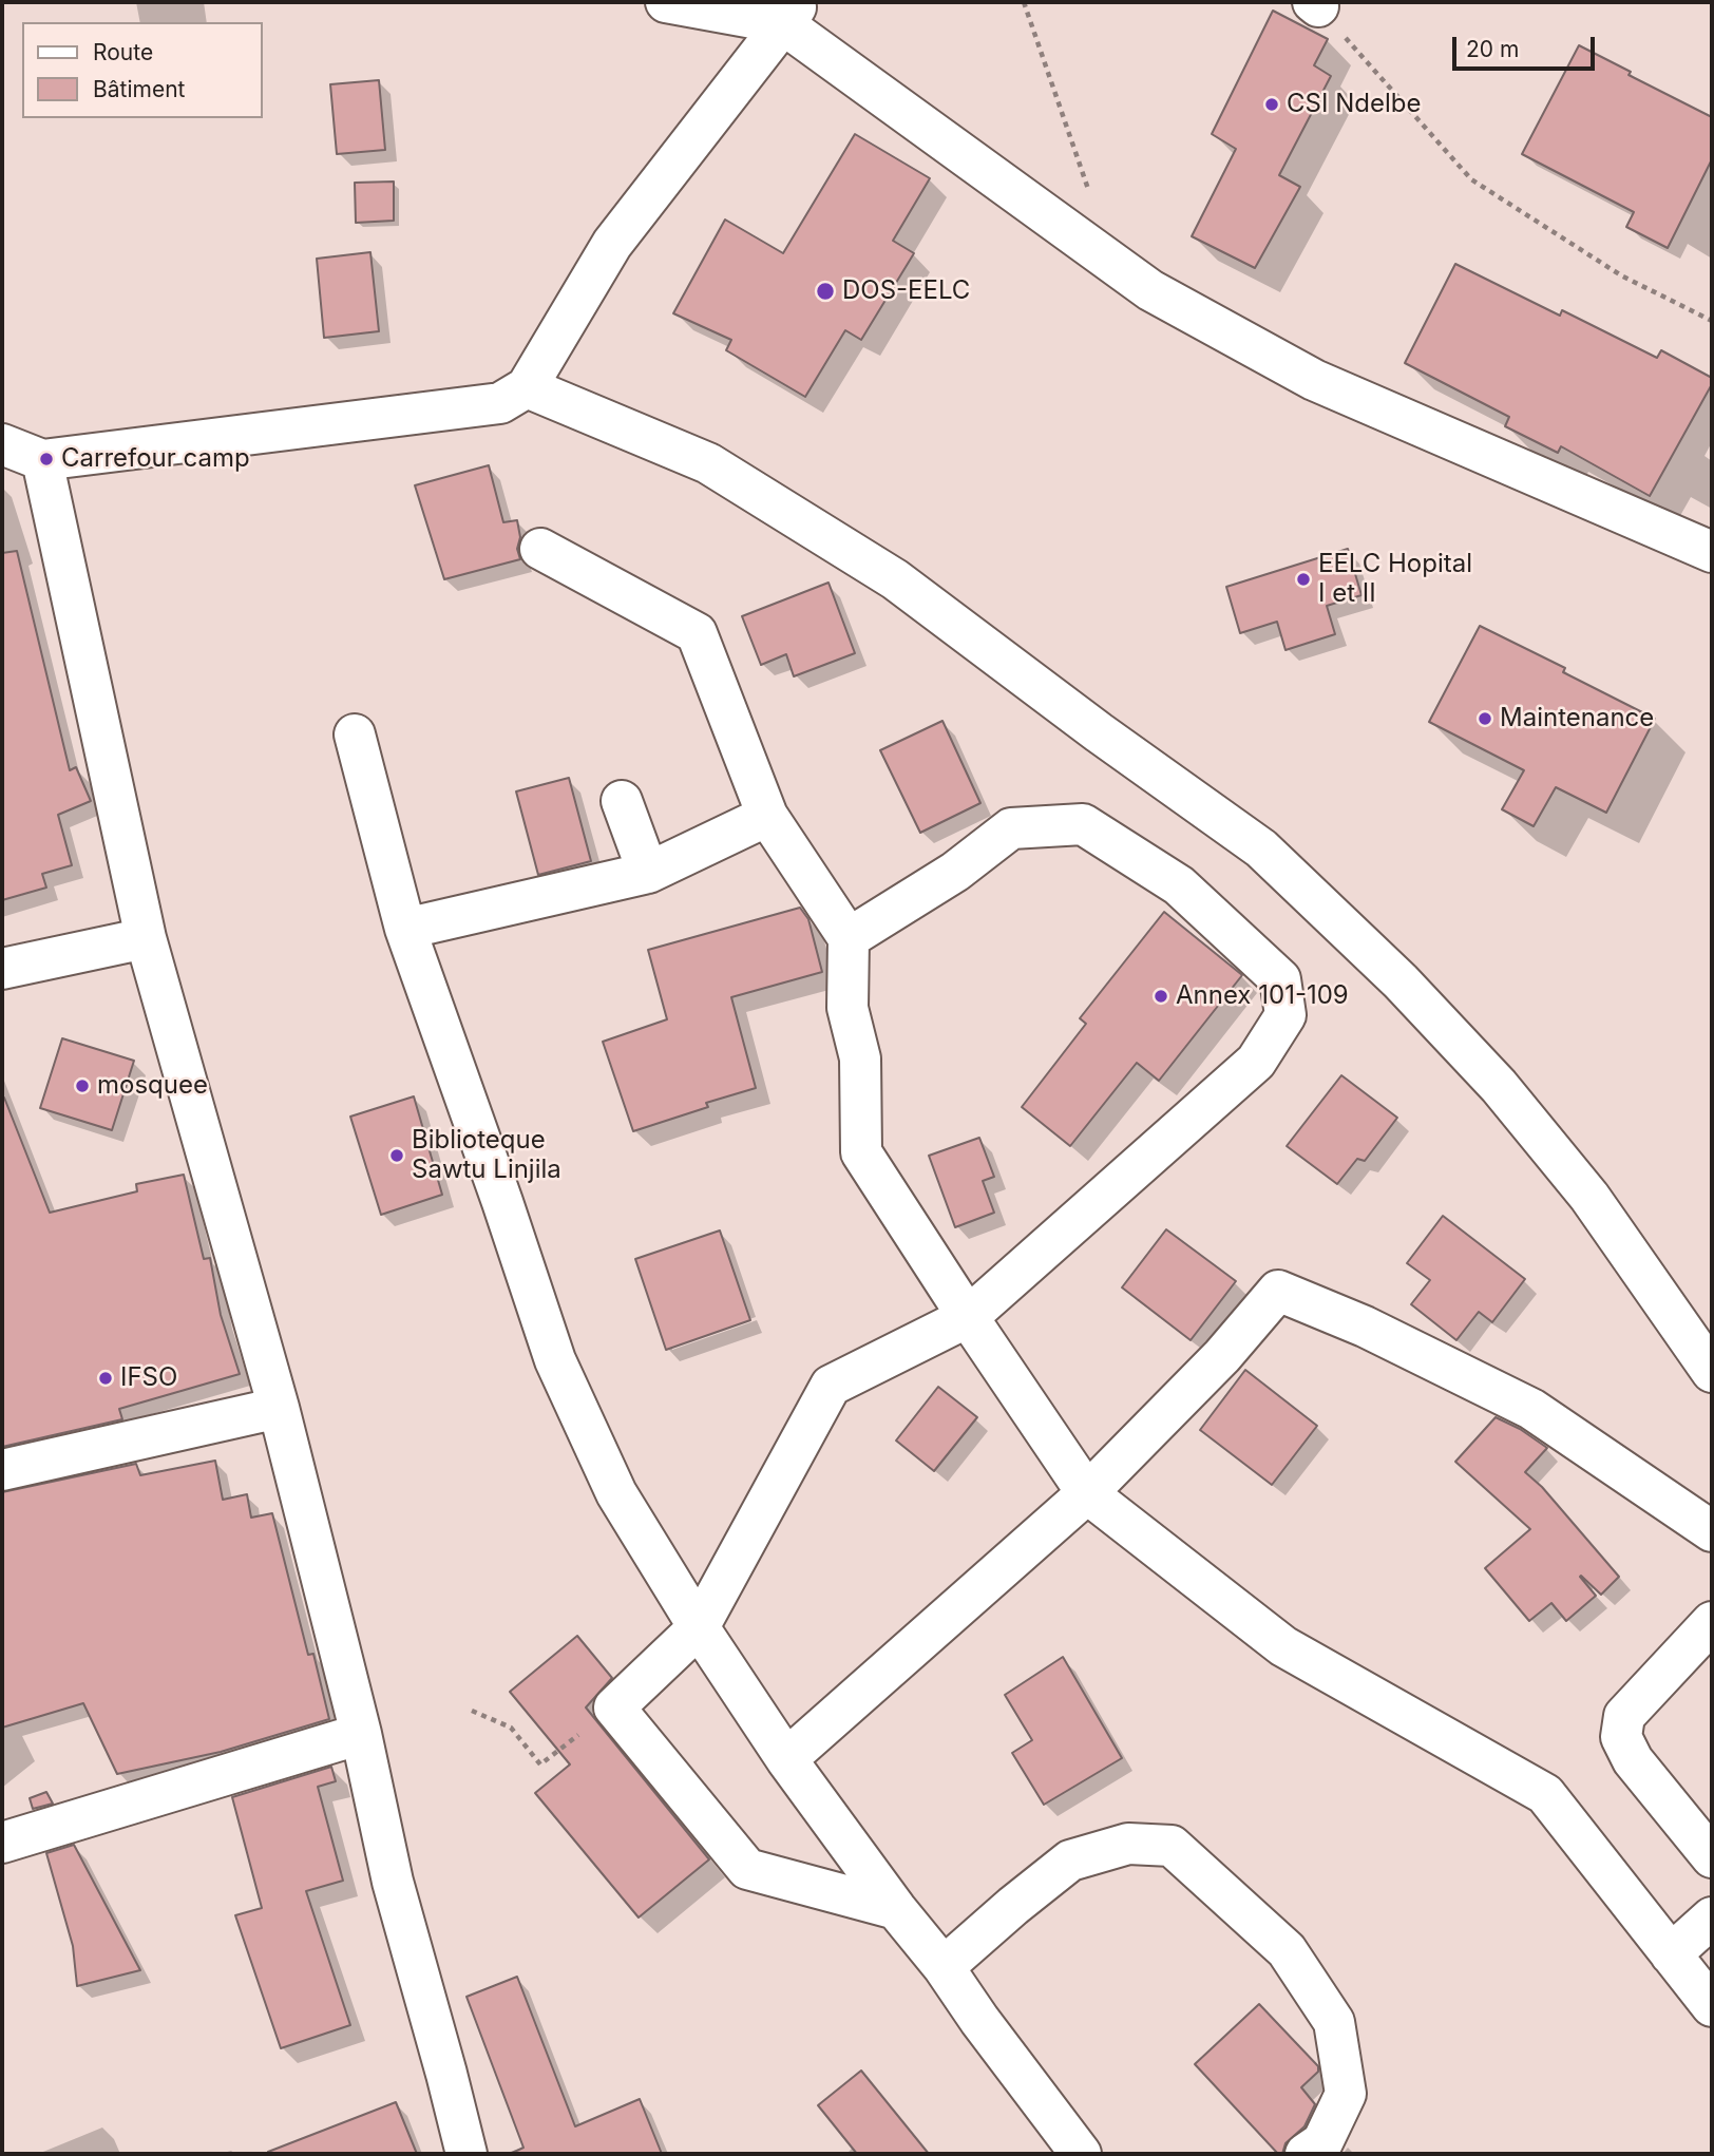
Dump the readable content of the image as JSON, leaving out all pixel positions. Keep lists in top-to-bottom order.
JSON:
{
  "places": [
    "CSI Ndelbe",
    "DOS-EELC",
    "Carrefour camp",
    "EELC Hopital I et II",
    "Maintenance",
    "Annex 101-109",
    "mosquee",
    "Biblioteque Sawtu Linjila",
    "IFSO"
  ],
  "legend": ["Route", "Bâtiment"],
  "scale_bar": "20 m"
}
